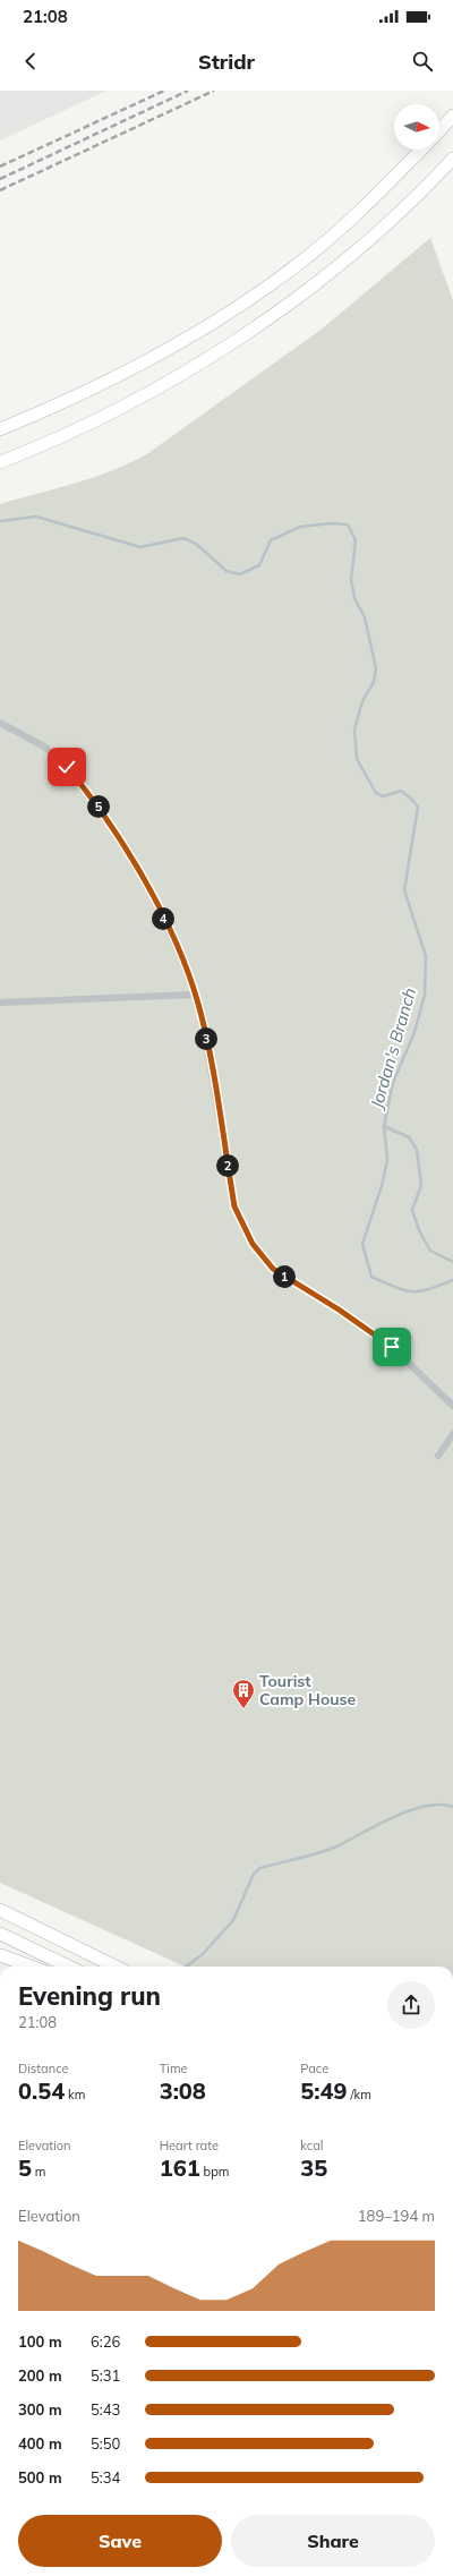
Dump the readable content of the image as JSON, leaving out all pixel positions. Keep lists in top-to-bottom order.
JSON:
{
  "water": ["Jordan's Branch"],
  "places": {
    "building": ["Tourist Camp House"]
  },
  "north": "right",
  "page": {
    "status": "21:08",
    "header": "Stridr",
    "pins": [
      "5",
      "4",
      "3",
      "2",
      "1"
    ],
    "heading": ["Evening run", "21:08"],
    "stats": [
      ["Distance", "0.54 km"],
      ["Time", "3:08"],
      ["Pace", "5:49 /km"],
      ["Elevation", "5 m"],
      ["Heart rate", "161 bpm"],
      ["kcal", "35"]
    ],
    "chart": ["Elevation", "189–194 m"],
    "list": [
      {
        "name": "100 m",
        "note": "6:26"
      },
      {
        "name": "200 m",
        "note": "5:31"
      },
      {
        "name": "300 m",
        "note": "5:43"
      },
      {
        "name": "400 m",
        "note": "5:50"
      },
      {
        "name": "500 m",
        "note": "5:34"
      }
    ],
    "buttons": ["Save", "Share"]
  }
}
